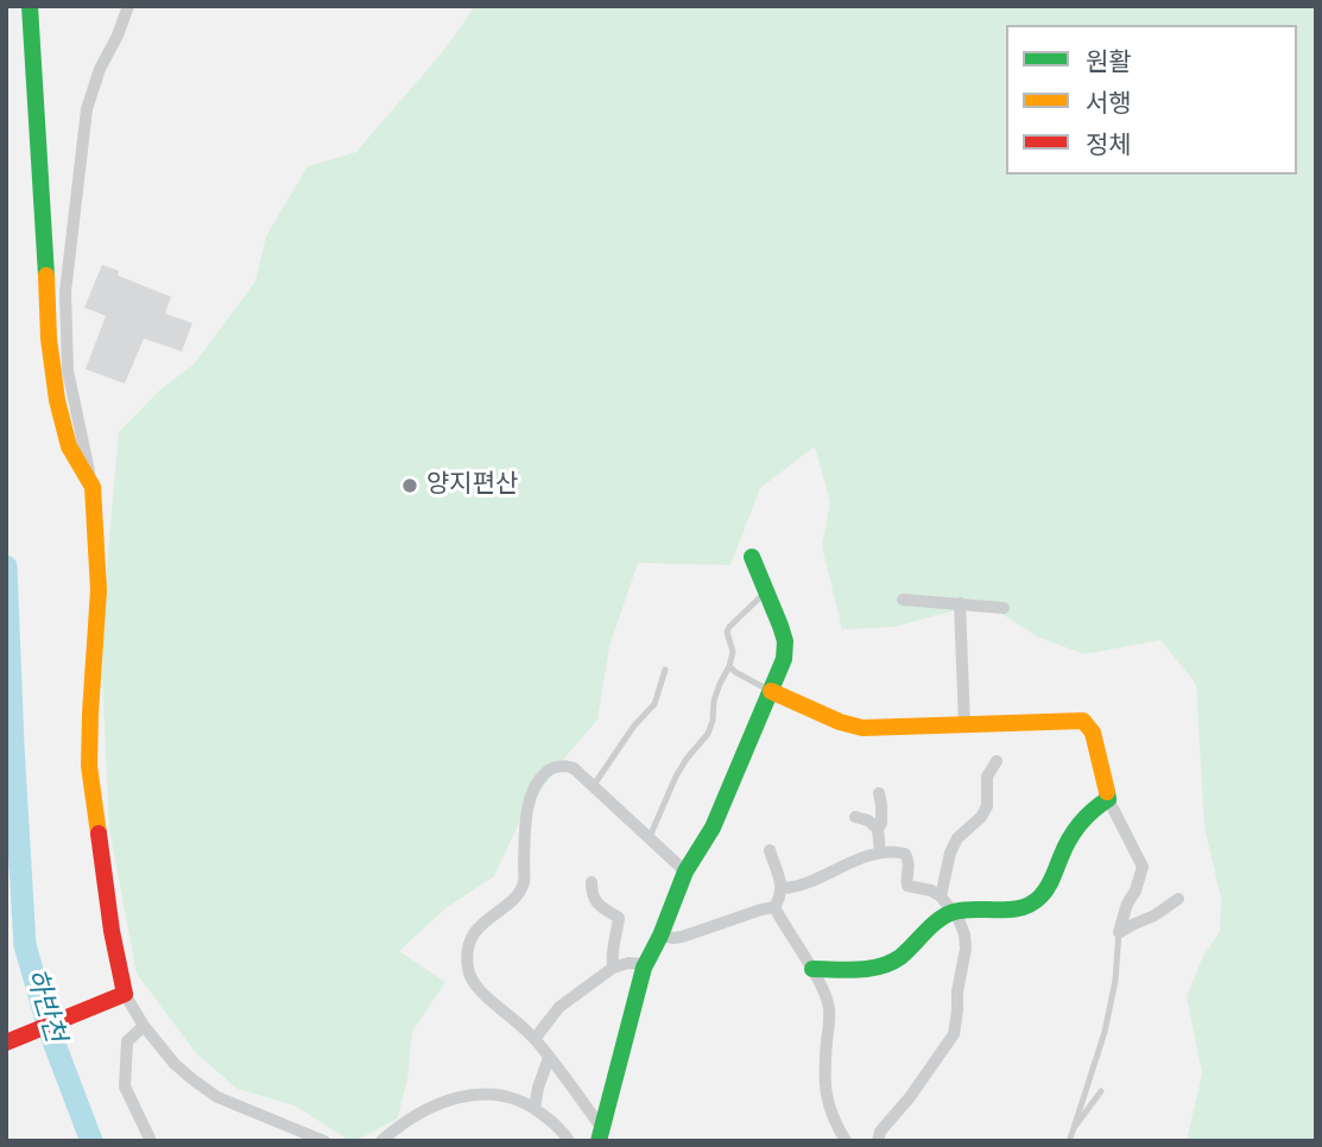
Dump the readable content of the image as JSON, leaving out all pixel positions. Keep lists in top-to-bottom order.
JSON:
{
  "water": ["하반천"],
  "places": ["양지편산"],
  "legend": ["원활", "서행", "정체"]
}
